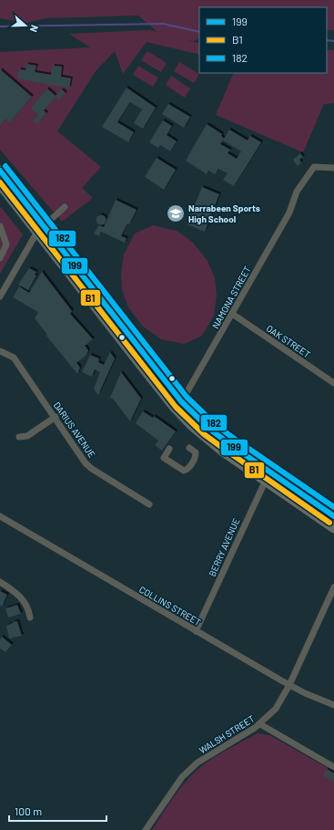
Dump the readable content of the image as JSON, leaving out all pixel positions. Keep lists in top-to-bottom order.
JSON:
{
  "streets": {
    "street": [
      "NAMONA STREET",
      "OAK STREET",
      "DARIUS AVENUE",
      "BERRY AVENUE",
      "COLLINS STREET",
      "WALSH STREET"
    ]
  },
  "crossings": [
    ["NAMONA STREET", "OAK STREET"],
    ["BERRY AVENUE", "COLLINS STREET"],
    ["COLLINS STREET", "WALSH STREET"]
  ],
  "places": {
    "school or university": ["Narrabeen Sports High School"]
  },
  "lines": ["transit line 182", "transit line 199", "transit line B1"],
  "legend": ["199", "B1", "182"],
  "scale_bar": "100 m",
  "north": "right"
}
